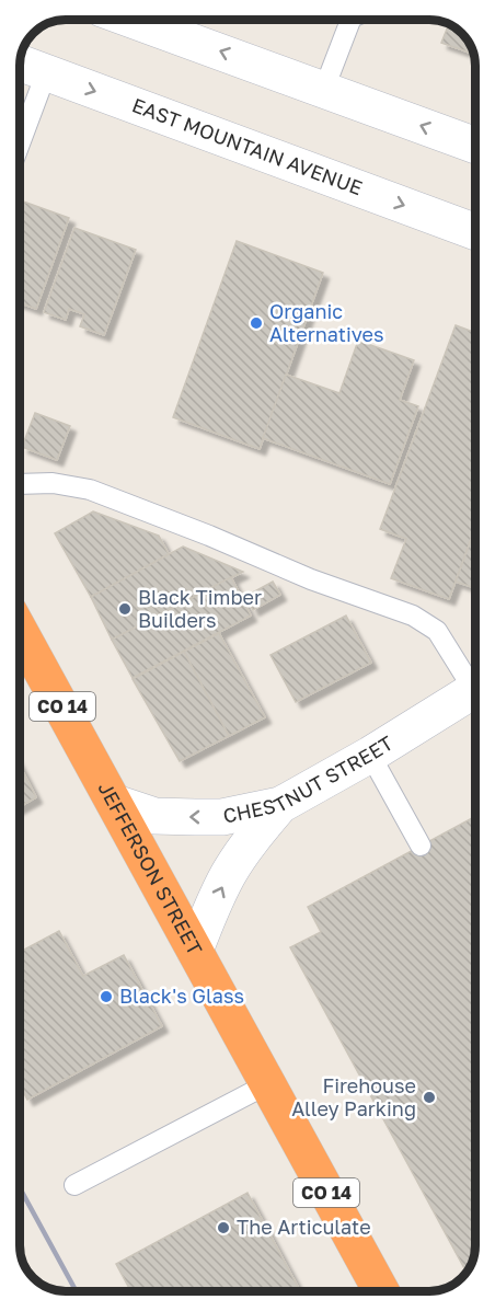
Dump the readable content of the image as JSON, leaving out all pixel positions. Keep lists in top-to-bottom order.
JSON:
{
  "streets": {
    "highway": ["CO 14", "JEFFERSON STREET"],
    "street": ["EAST MOUNTAIN AVENUE", "CHESTNUT STREET"]
  },
  "crossings": [
    ["CHESTNUT STREET", "JEFFERSON STREET"]
  ],
  "one_way": ["CHESTNUT STREET"],
  "places": [
    "Organic Alternatives",
    "Black Timber Builders",
    "Black's Glass",
    "Firehouse Alley Parking",
    "The Articulate"
  ]
}
